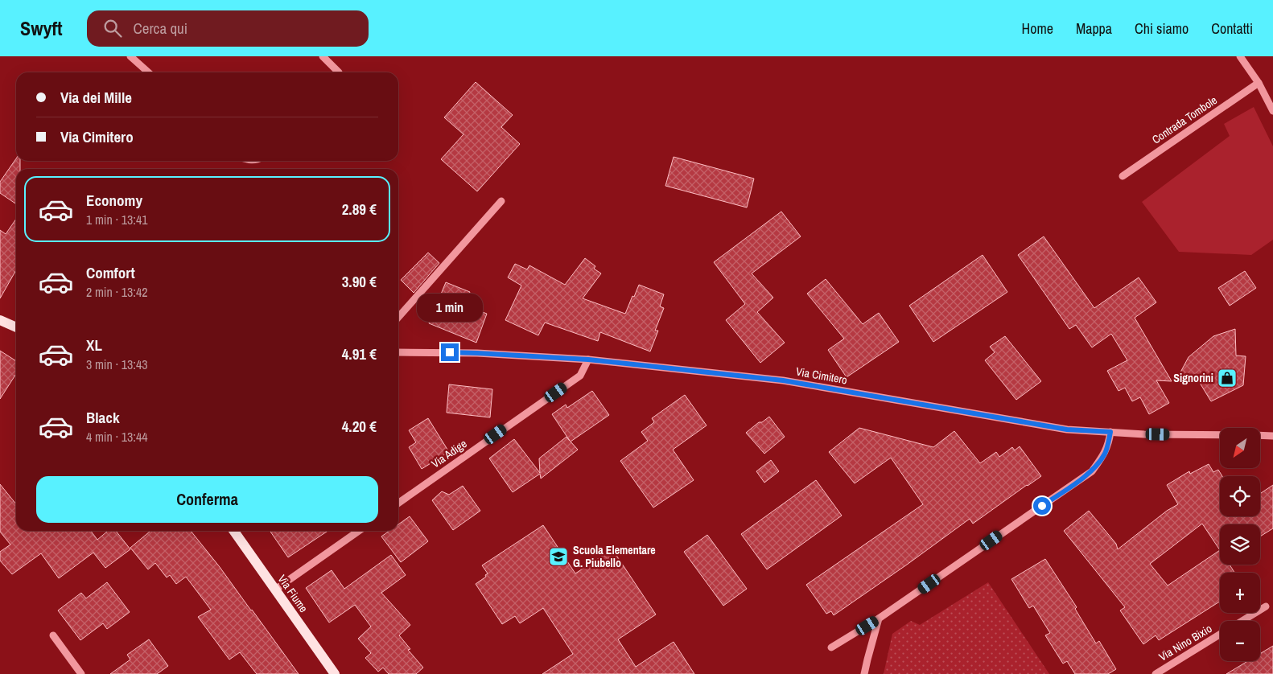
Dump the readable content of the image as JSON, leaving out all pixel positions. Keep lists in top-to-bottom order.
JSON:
{
  "streets": {
    "main road": ["Via Fiume"],
    "street": [
      "Contrada Tombole",
      "Via Cimitero",
      "Via Adige",
      "Via Nino Bixio"
    ]
  },
  "crossings": [
    ["Via Cimitero", "Via Adige"]
  ],
  "places": {
    "shop": ["Signorini"],
    "school or university": ["Scuola Elementare G. Piubello"]
  },
  "north": "bottom left",
  "page": {
    "header": "Swyft",
    "search": "Cerca qui",
    "nav": [
      "Home",
      "Mappa",
      "Chi siamo",
      "Contatti"
    ],
    "banner": ["Via dei Mille", "Via Cimitero"],
    "list": [
      {
        "name": "Economy",
        "note": "1 min · 13:41",
        "value": "2.89 €"
      },
      {
        "name": "Comfort",
        "note": "2 min · 13:42",
        "value": "3.90 €"
      },
      {
        "name": "XL",
        "note": "3 min · 13:43",
        "value": "4.91 €"
      },
      {
        "name": "Black",
        "note": "4 min · 13:44",
        "value": "4.20 €"
      }
    ],
    "bubble": "1 min",
    "map_buttons": ["+", "−"],
    "buttons": "Conferma"
  }
}
